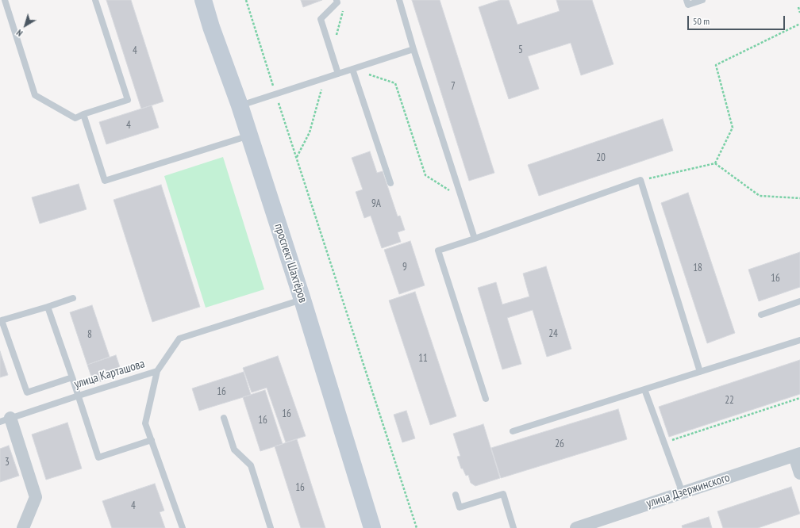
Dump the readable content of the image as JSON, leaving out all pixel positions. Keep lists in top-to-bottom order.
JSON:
{
  "streets": {
    "main road": ["проспект Шахтёров"],
    "street": ["улица Дзержинского"],
    "lane": ["улица Карташова"]
  },
  "crossings": [
    ["проспект Шахтёров", "улица Карташова"]
  ],
  "house_numbers": [
    "5",
    "4",
    "7",
    "4",
    "20",
    "9А",
    "9",
    "18",
    "16",
    "24",
    "8",
    "11",
    "16",
    "22",
    "16",
    "16",
    "26",
    "3",
    "16",
    "4"
  ],
  "scale_bar": "50 m",
  "north": "bottom left"
}
